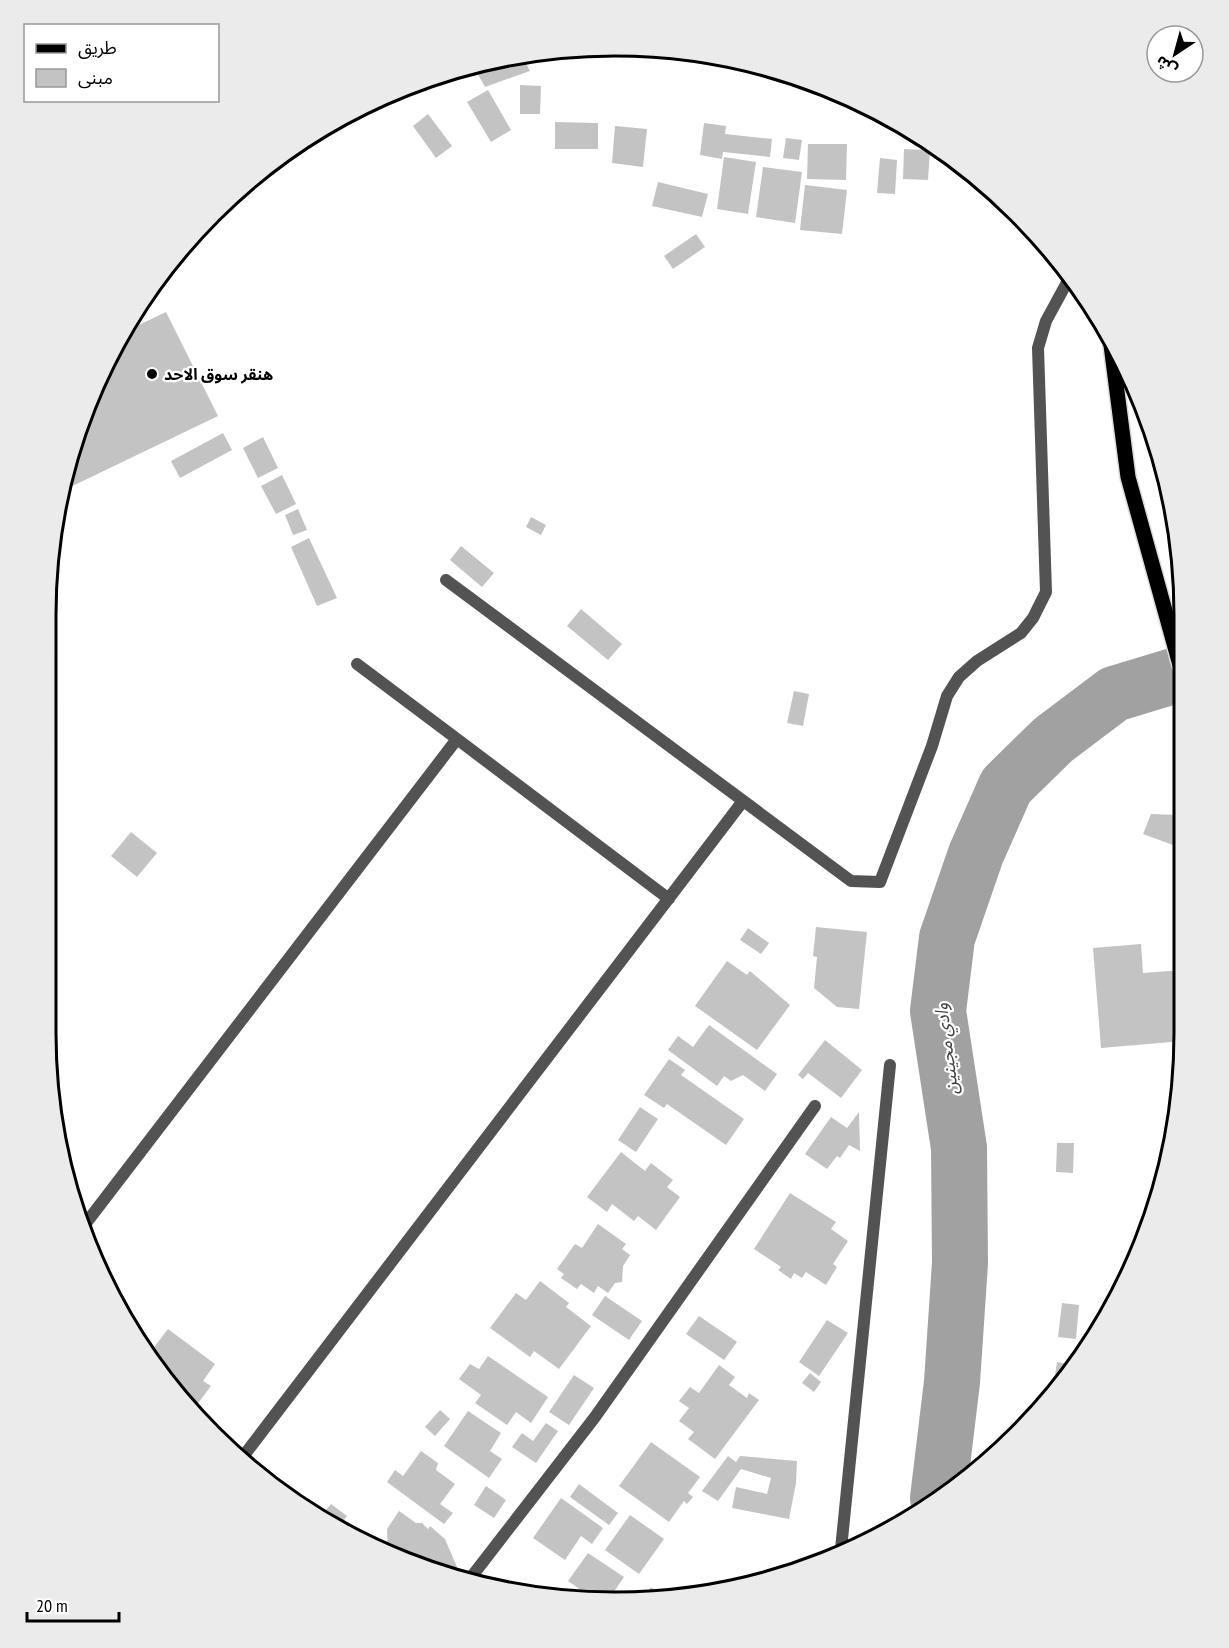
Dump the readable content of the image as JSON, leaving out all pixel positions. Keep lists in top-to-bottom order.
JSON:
{
  "water": ["وادي مجينين"],
  "places": ["هنقر سوق الاحد"],
  "legend": ["طريق", "مبنى"],
  "scale_bar": "20 m",
  "north": "bottom left"
}
